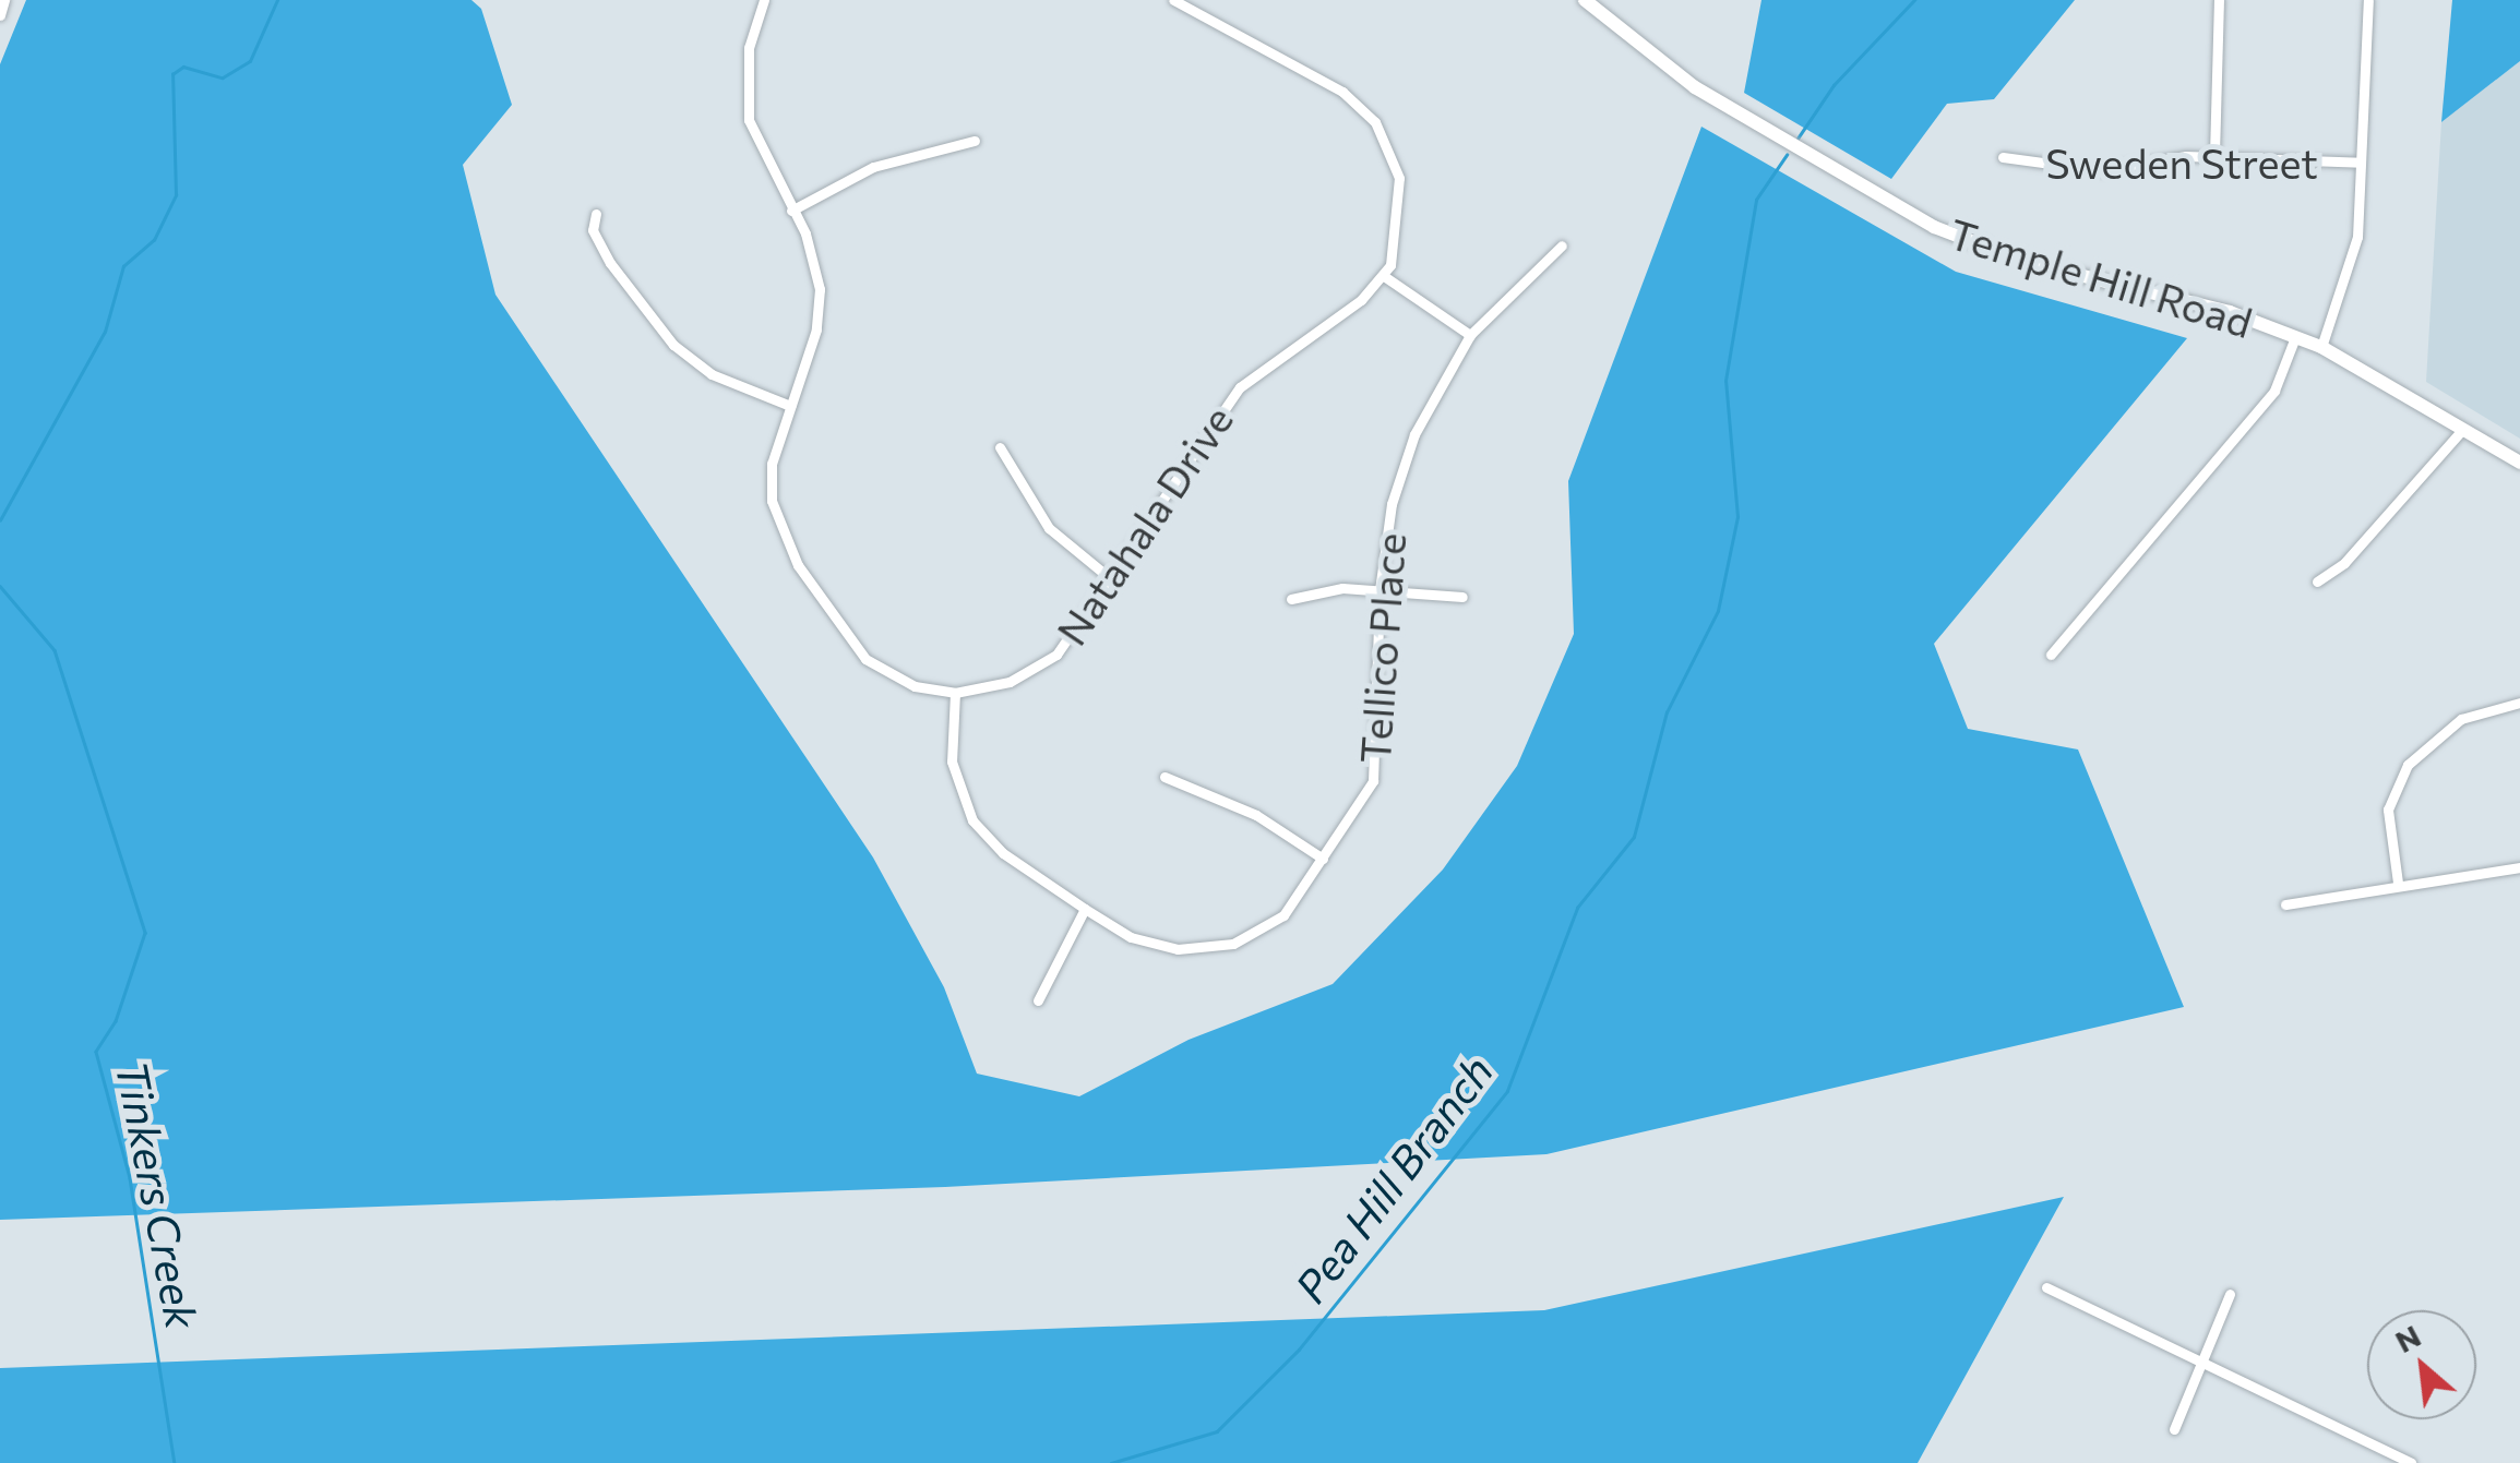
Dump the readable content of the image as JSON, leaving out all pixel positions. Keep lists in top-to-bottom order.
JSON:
{
  "streets": {
    "main road": ["Temple Hill Road"],
    "street": ["Sweden Street", "Natahala Drive", "Tellico Place"]
  },
  "crossings": [
    ["Natahala Drive", "Tellico Place"]
  ],
  "water": ["Pea Hill Branch", "Tinkers Creek"],
  "north": "top left"
}
